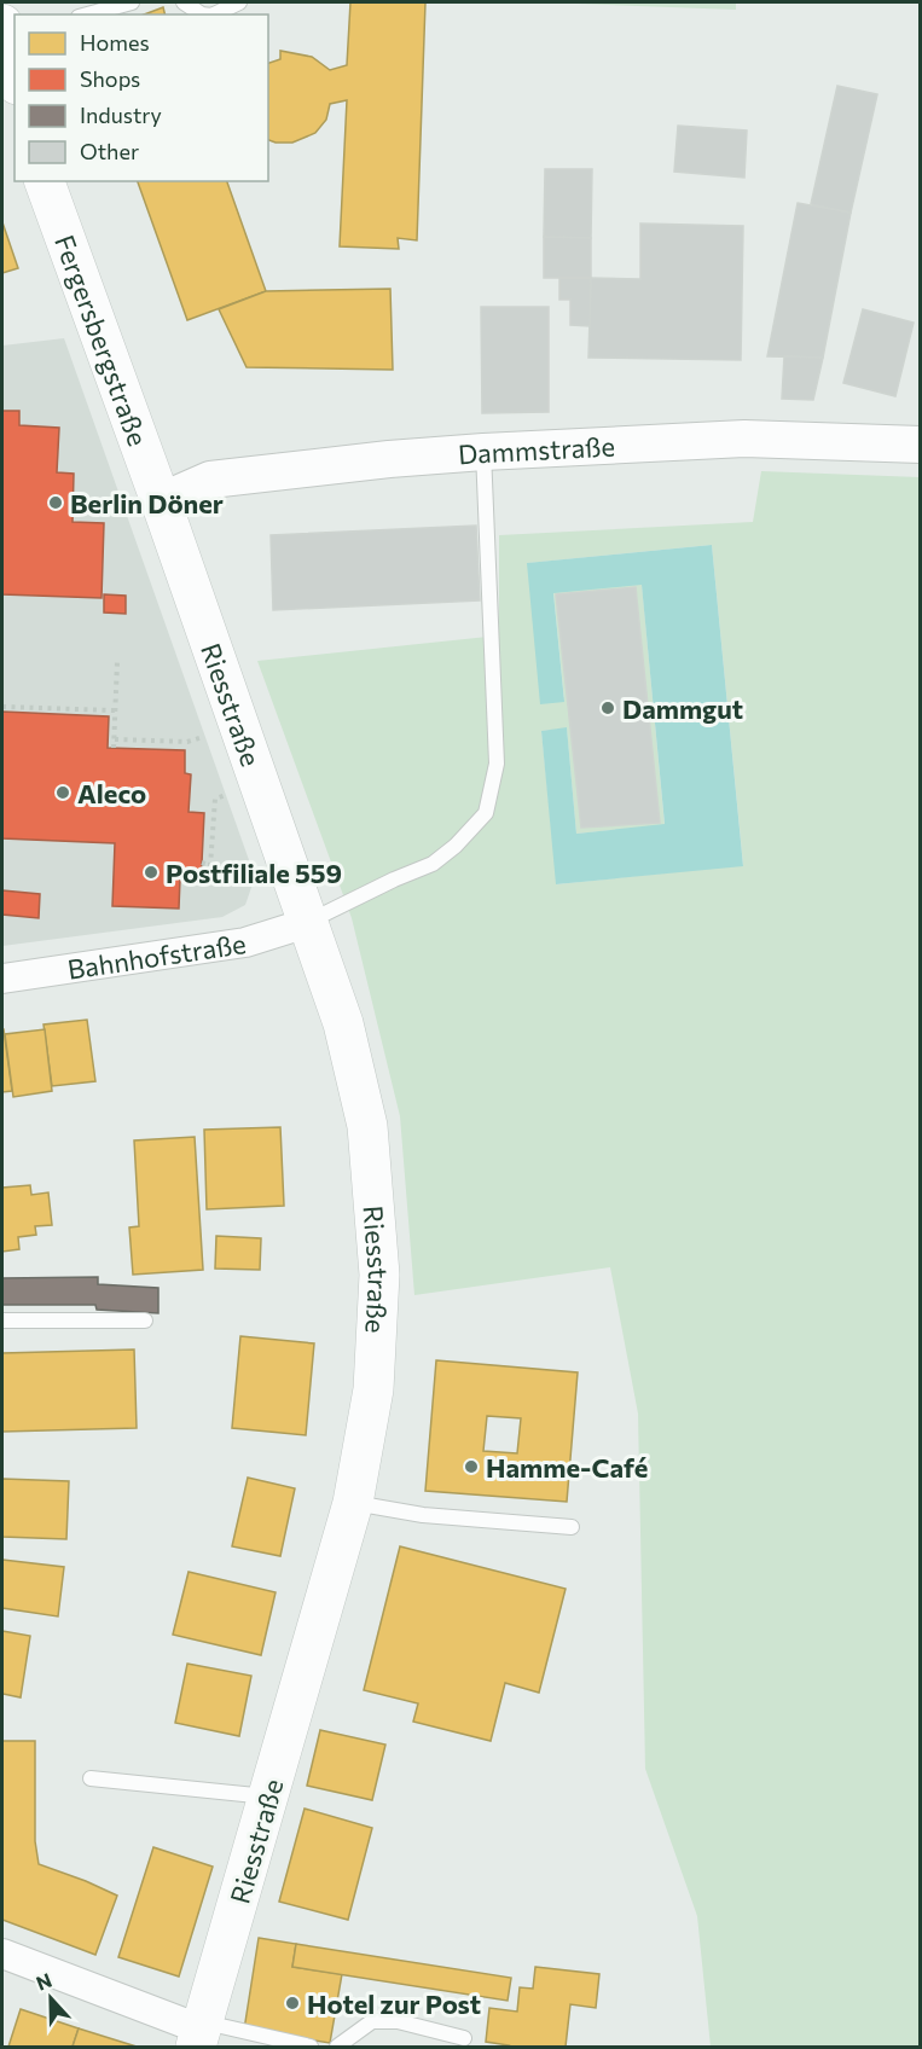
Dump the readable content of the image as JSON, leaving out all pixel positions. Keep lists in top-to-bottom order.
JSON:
{
  "streets": {
    "main road": ["Fergersbergstraße", "Riesstraße"],
    "street": ["Dammstraße", "Bahnhofstraße"]
  },
  "crossings": [
    ["Fergersbergstraße", "Dammstraße"],
    ["Fergersbergstraße", "Riesstraße"],
    ["Dammstraße", "Riesstraße"],
    ["Riesstraße", "Bahnhofstraße"]
  ],
  "places": [
    "Berlin Döner",
    "Dammgut",
    "Aleco",
    "Postfiliale 559",
    "Hamme-Café",
    "Hotel zur Post"
  ],
  "legend": [
    "Homes",
    "Shops",
    "Industry",
    "Other"
  ],
  "north": "top"
}
